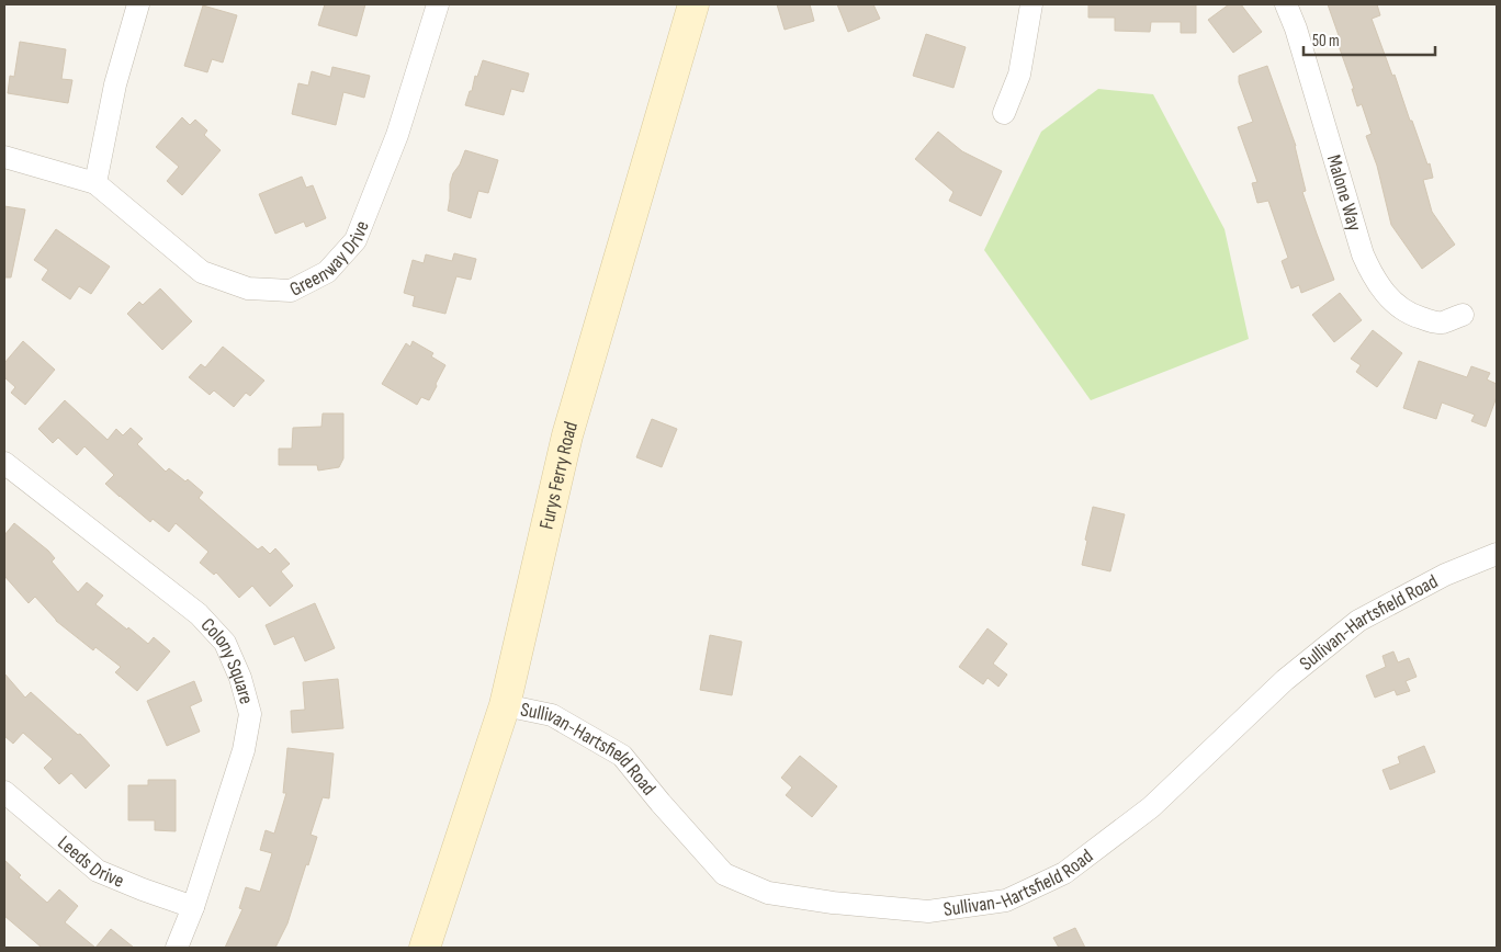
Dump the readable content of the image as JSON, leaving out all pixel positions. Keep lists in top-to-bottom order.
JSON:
{
  "streets": {
    "main road": ["Furys Ferry Road"],
    "street": [
      "Malone Way",
      "Greenway Drive",
      "Sullivan-Hartsfield Road",
      "Colony Square",
      "Leeds Drive"
    ]
  },
  "crossings": [
    ["Furys Ferry Road", "Sullivan-Hartsfield Road"],
    ["Colony Square", "Leeds Drive"]
  ],
  "scale_bar": "50 m"
}
